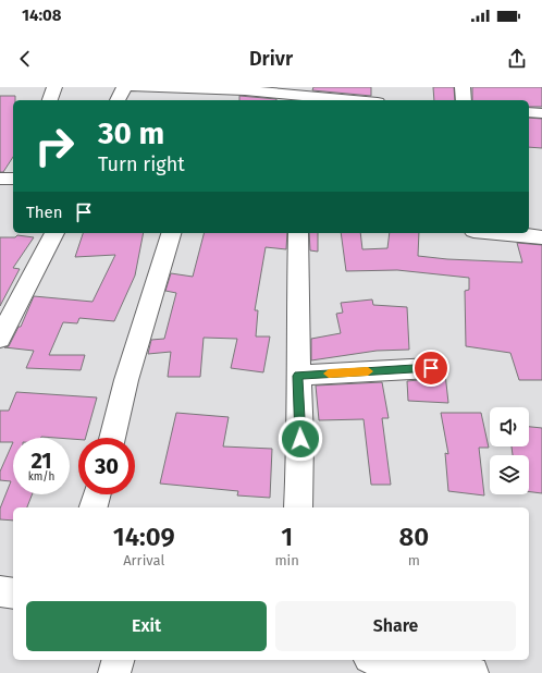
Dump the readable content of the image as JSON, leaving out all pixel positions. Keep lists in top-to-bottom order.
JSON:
{
  "page": {
    "status": "14:08",
    "header": "Drivr",
    "turn": ["30 m", "Turn right"],
    "then": "Then",
    "speed": "21 km/h",
    "limit": "30",
    "eta": [
      "14:09",
      "Arrival",
      "1",
      "min",
      "80",
      "m"
    ],
    "buttons": ["Exit", "Share"]
  }
}
